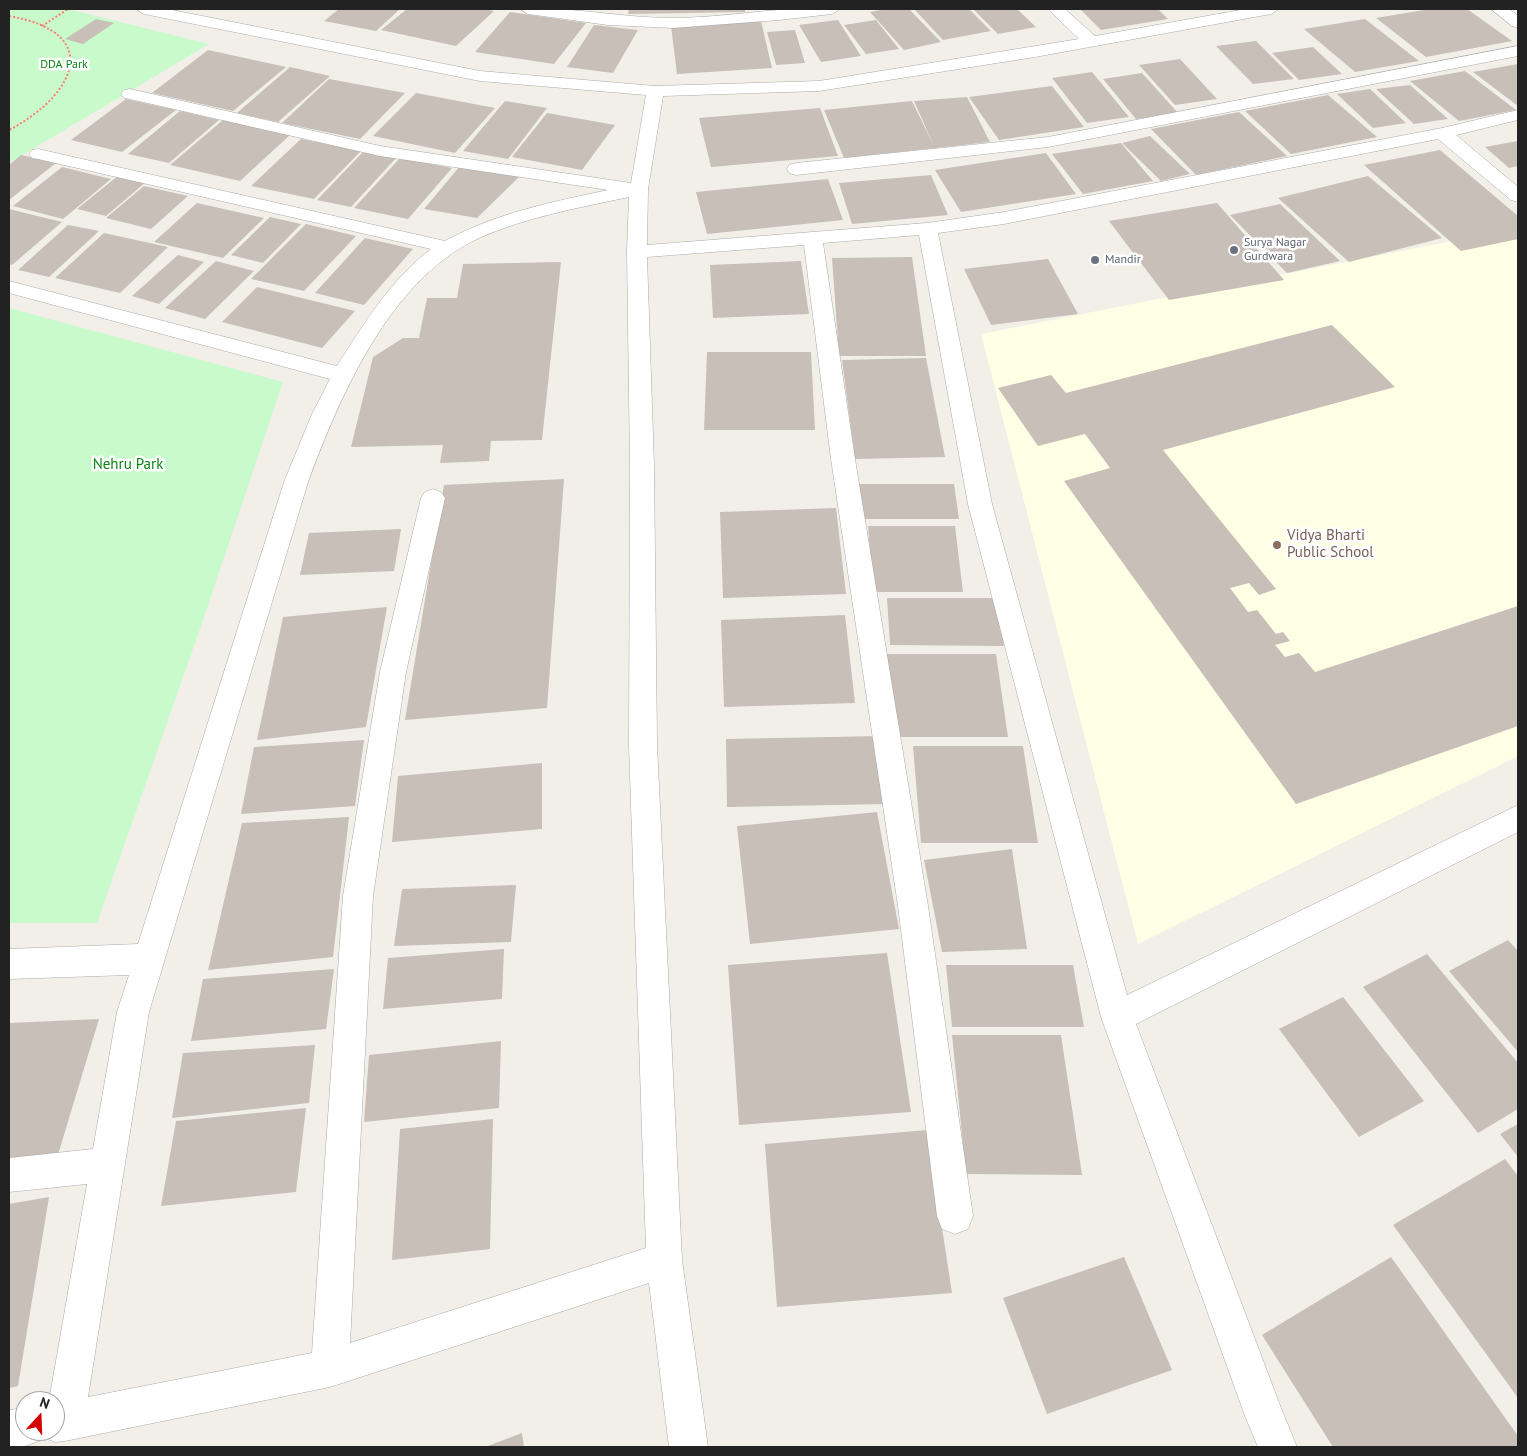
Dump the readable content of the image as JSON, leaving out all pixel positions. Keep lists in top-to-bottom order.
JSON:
{
  "parks": ["DDA Park", "Nehru Park"],
  "places": ["Surya Nagar Gurdwara", "Mandir", "Vidya Bharti Public School"],
  "north": "top"
}
